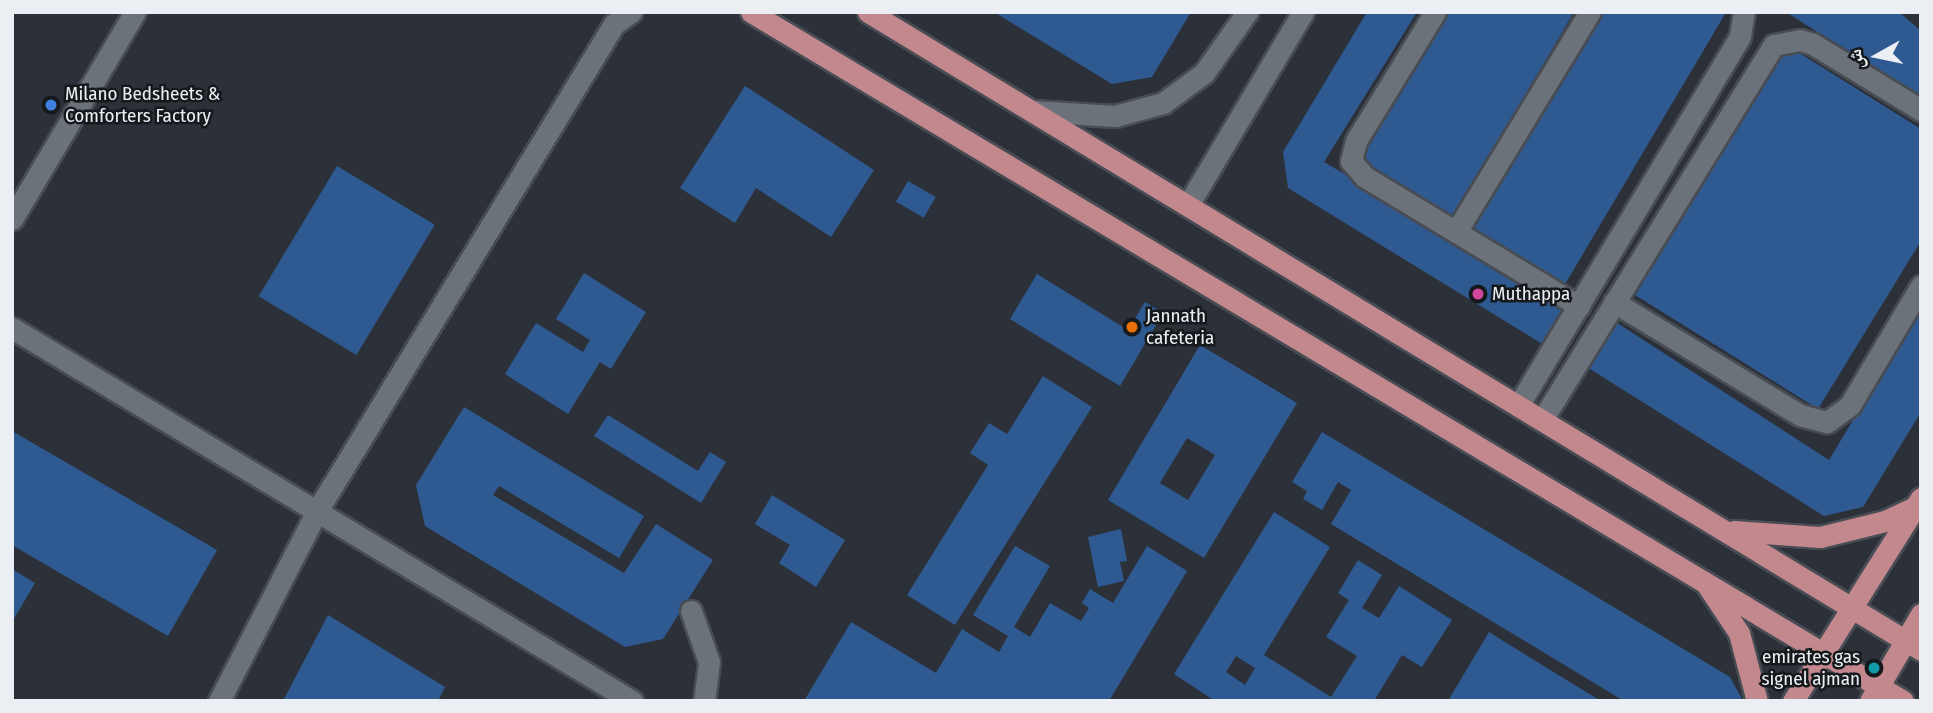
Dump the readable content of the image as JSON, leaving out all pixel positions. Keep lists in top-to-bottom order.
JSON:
{
  "places": [
    "Milano Bedsheets & Comforters Factory",
    "Muthappa",
    "Jannath cafeteria",
    "emirates gas signel ajman"
  ],
  "north": "left"
}
